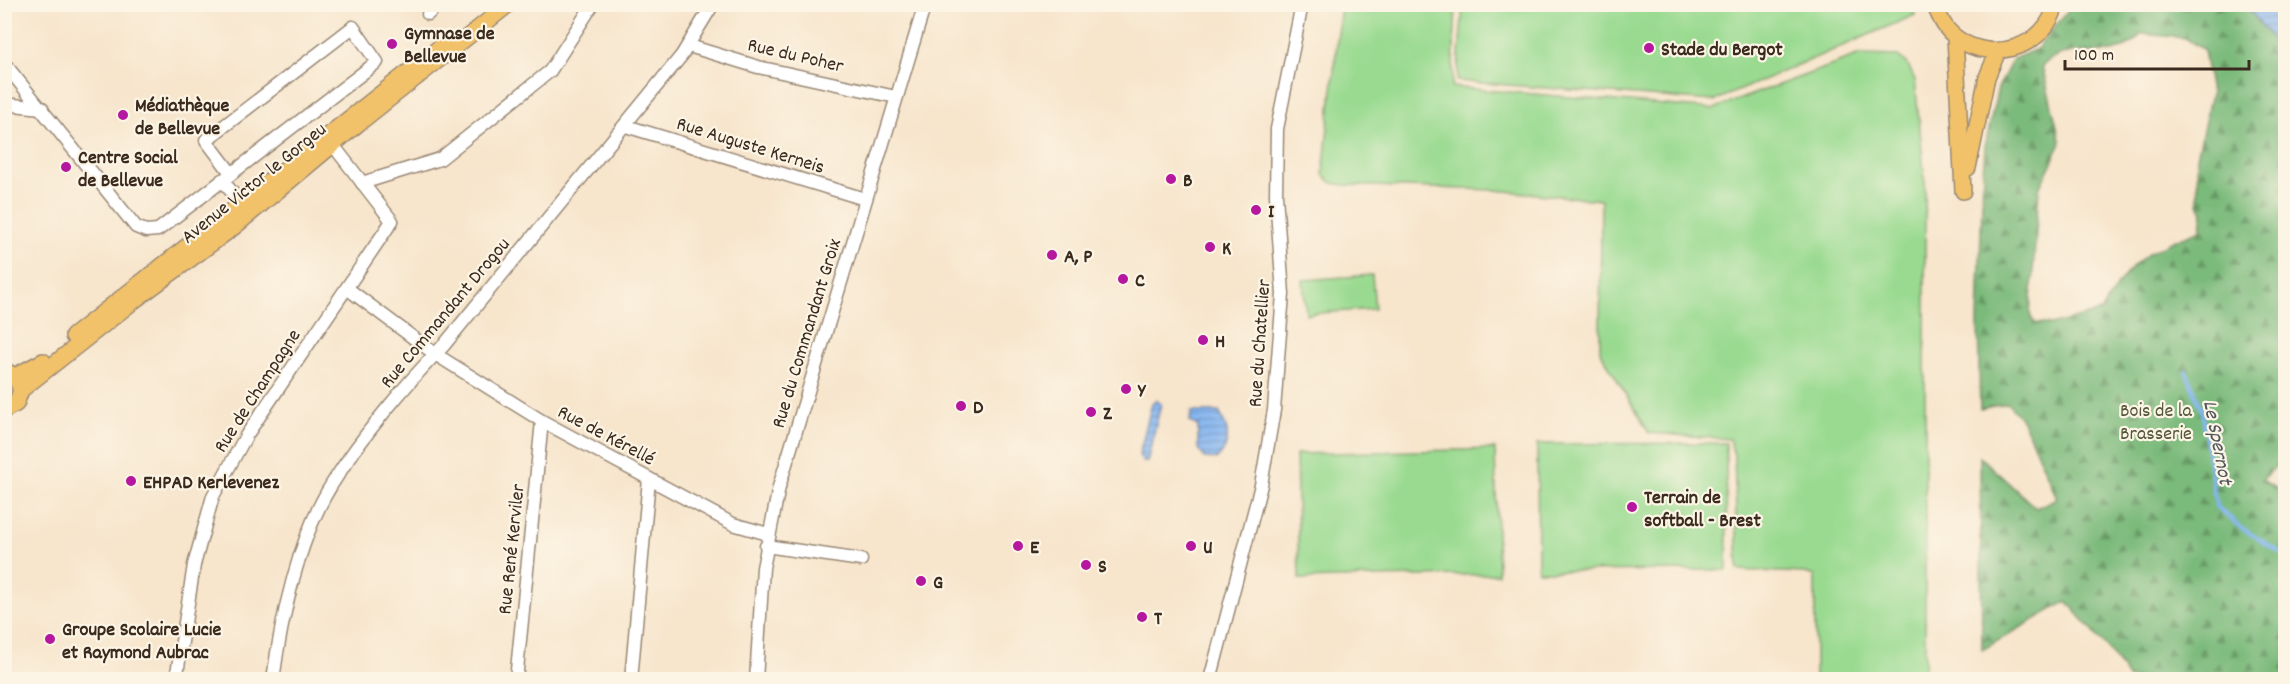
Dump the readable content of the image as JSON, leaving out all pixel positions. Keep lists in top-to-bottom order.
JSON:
{
  "streets": {
    "main road": ["Avenue Victor le Gorgeu"],
    "street": [
      "Rue du Poher",
      "Rue Auguste Kerneis",
      "Rue Commandant Drogou",
      "Rue du Commandant Groix",
      "Rue du Chatellier",
      "Rue de Champagne",
      "Rue de Kérellé",
      "Rue René Kerviler"
    ]
  },
  "crossings": [
    ["Rue du Poher", "Rue Commandant Drogou"],
    ["Rue du Poher", "Rue du Commandant Groix"],
    ["Rue Auguste Kerneis", "Rue Commandant Drogou"],
    ["Rue Auguste Kerneis", "Rue du Commandant Groix"],
    ["Avenue Victor le Gorgeu", "Rue de Champagne"],
    ["Rue Commandant Drogou", "Rue de Kérellé"],
    ["Rue du Commandant Groix", "Rue de Kérellé"],
    ["Rue de Champagne", "Rue de Kérellé"],
    ["Rue de Kérellé", "Rue René Kerviler"]
  ],
  "water": ["Le Spernot"],
  "parks": ["Bois de la Brasserie"],
  "places": [
    "Gymnase de Bellevue",
    "Stade du Bergot",
    "Médiathèque de Bellevue",
    "Centre Social de Bellevue",
    "B",
    "I",
    "K",
    "A, P",
    "C",
    "H",
    "Y",
    "D",
    "Z",
    "EHPAD Kerlevenez",
    "Terrain de softball - Brest",
    "E",
    "U",
    "S",
    "G",
    "T",
    "Groupe Scolaire Lucie et Raymond Aubrac"
  ],
  "scale_bar": "100 m"
}
